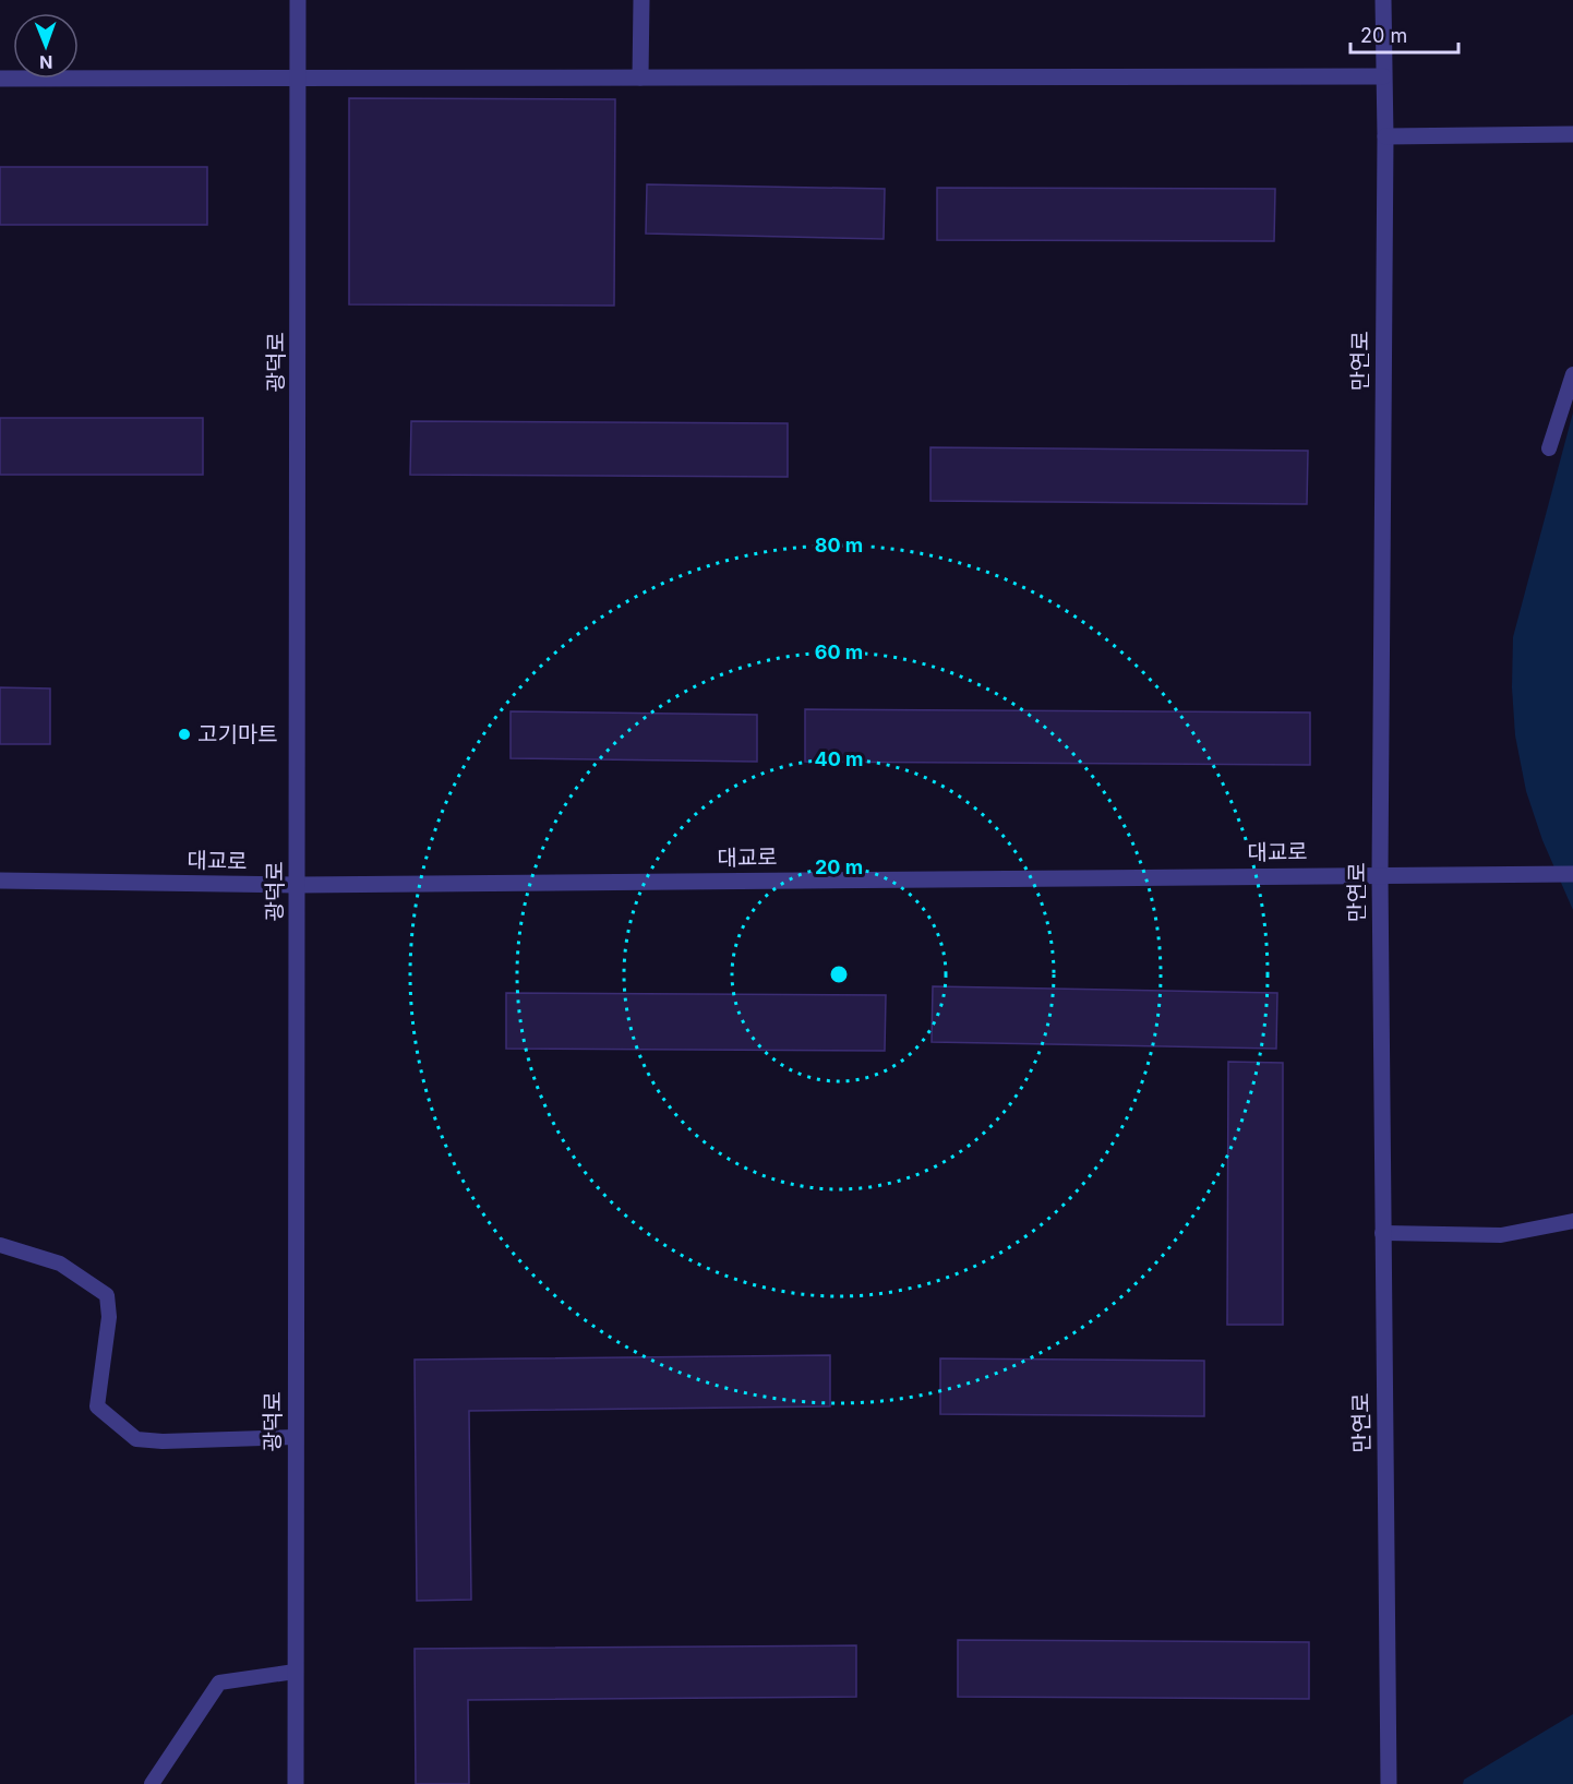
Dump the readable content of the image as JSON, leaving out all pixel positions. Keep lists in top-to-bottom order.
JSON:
{
  "streets": {
    "street": ["만연로", "광덕로", "대교로"]
  },
  "crossings": [
    ["만연로", "대교로"],
    ["광덕로", "대교로"]
  ],
  "places": ["고기마트"],
  "scale_bar": "20 m",
  "north": "bottom",
  "rings": [
    "80 m",
    "60 m",
    "40 m",
    "20 m"
  ]
}
